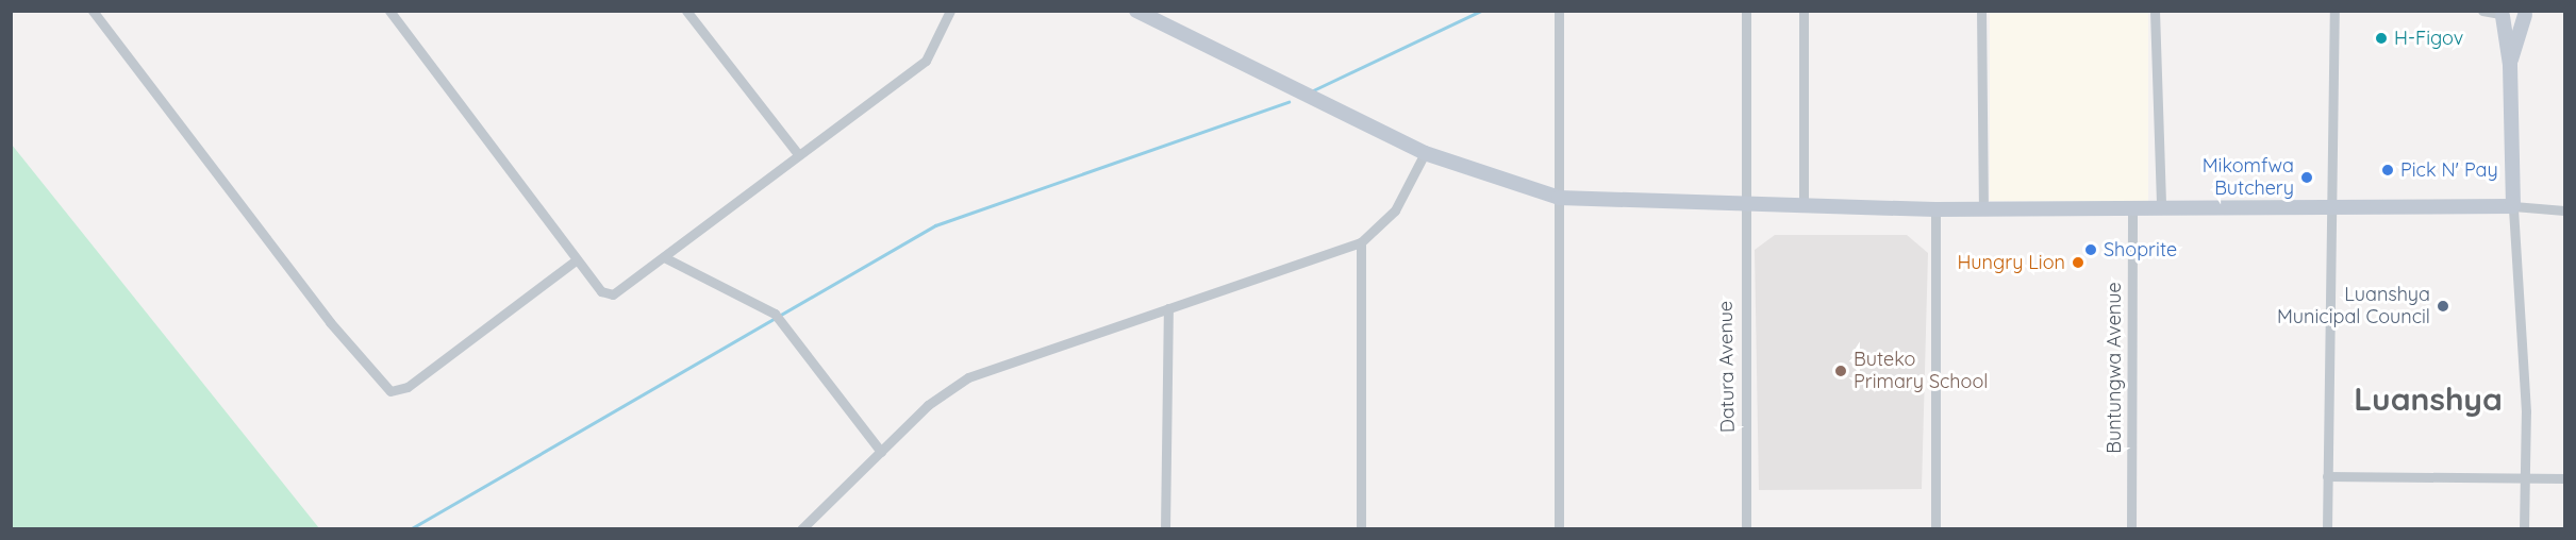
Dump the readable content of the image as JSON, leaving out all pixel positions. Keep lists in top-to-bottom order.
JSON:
{
  "streets": {
    "street": ["Datura Avenue", "Buntungwa Avenue"]
  },
  "districts": ["Luanshya"],
  "places": [
    "H-Figov",
    "Pick N' Pay",
    "Mikomfwa Butchery",
    "Shoprite",
    "Hungry Lion",
    "Luanshya Municipal Council",
    "Buteko Primary School"
  ]
}
